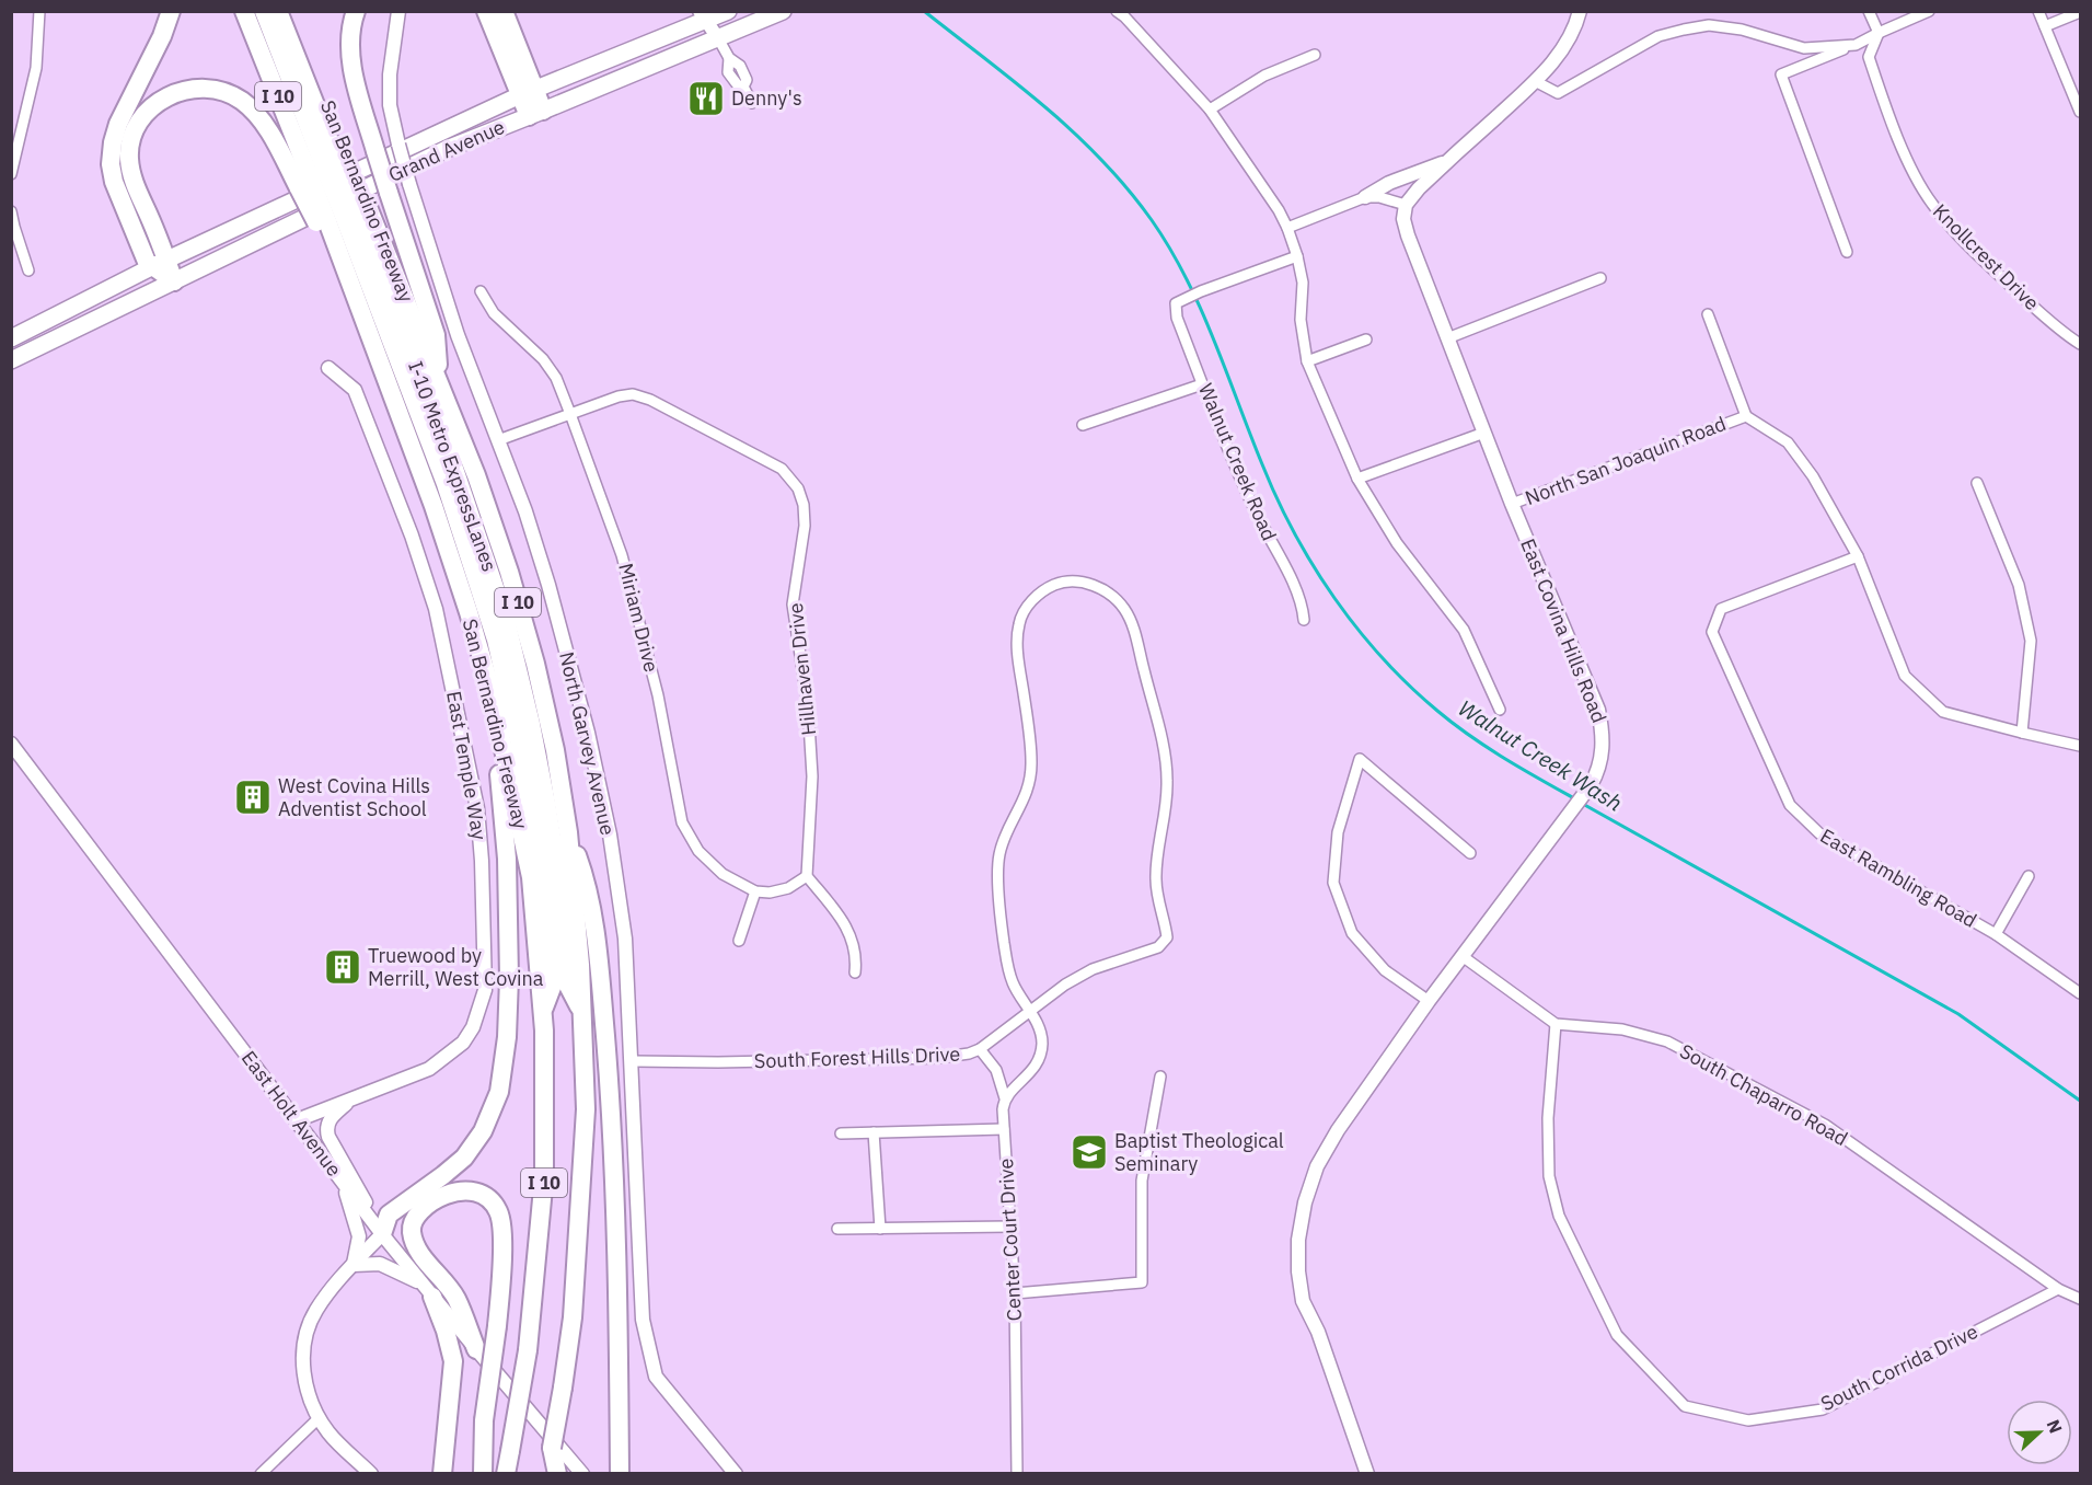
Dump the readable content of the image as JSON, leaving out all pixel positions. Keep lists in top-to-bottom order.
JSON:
{
  "streets": {
    "highway": ["I 10", "San Bernardino Freeway", "I-10 Metro ExpressLanes"],
    "main road": ["Grand Avenue"],
    "street": [
      "Knollcrest Drive",
      "North San Joaquin Road",
      "Walnut Creek Road",
      "Miriam Drive",
      "East Covina Hills Road",
      "Hillhaven Drive",
      "North Garvey Avenue",
      "East Temple Way",
      "East Rambling Road",
      "South Forest Hills Drive",
      "South Chaparro Road",
      "East Holt Avenue",
      "Center Court Drive",
      "South Corrida Drive"
    ]
  },
  "crossings": [
    ["San Bernardino Freeway", "I-10 Metro ExpressLanes"],
    ["North San Joaquin Road", "East Covina Hills Road"],
    ["North San Joaquin Road", "East Rambling Road"],
    ["Miriam Drive", "Hillhaven Drive"],
    ["Hillhaven Drive", "North Garvey Avenue"],
    ["North Garvey Avenue", "South Forest Hills Drive"],
    ["East Temple Way", "East Holt Avenue"],
    ["South Forest Hills Drive", "Center Court Drive"],
    ["South Chaparro Road", "South Corrida Drive"]
  ],
  "water": ["Walnut Creek Wash"],
  "places": {
    "restaurant": ["Denny's"],
    "building": ["West Covina Hills Adventist School", "Truewood by Merrill, West Covina"],
    "school or university": ["Baptist Theological Seminary"]
  },
  "north": "right"
}
